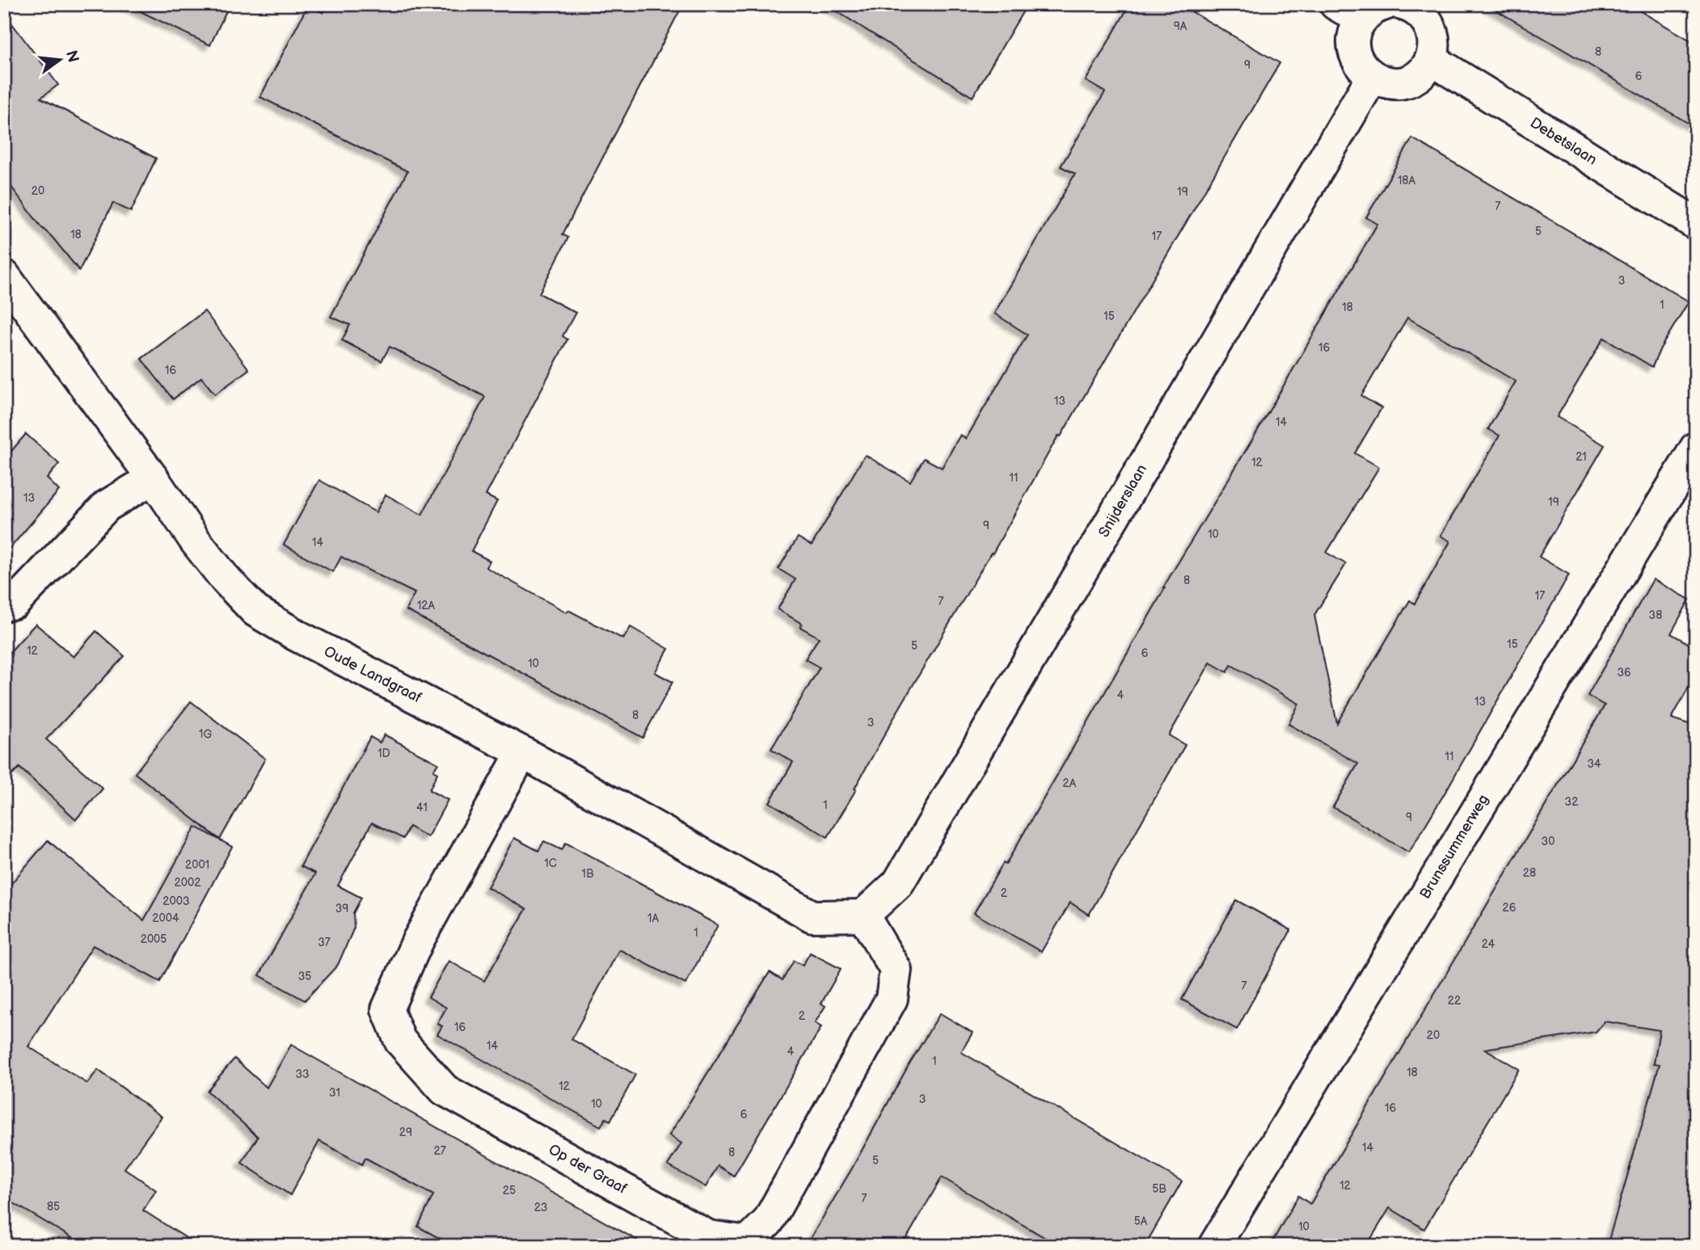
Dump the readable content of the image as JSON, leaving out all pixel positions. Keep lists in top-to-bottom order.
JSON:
{
  "streets": {
    "street": [
      "Debetslaan",
      "Snijderslaan",
      "Oude Landgraaf",
      "Brunssummerweg",
      "Op der Graaf"
    ]
  },
  "crossings": [
    ["Debetslaan", "Snijderslaan"],
    ["Snijderslaan", "Oude Landgraaf"],
    ["Snijderslaan", "Op der Graaf"],
    ["Oude Landgraaf", "Op der Graaf"]
  ],
  "house_numbers": [
    "9A",
    "8",
    "9",
    "6",
    "18A",
    "20",
    "19",
    "7",
    "5",
    "18",
    "17",
    "3",
    "1",
    "18",
    "15",
    "16",
    "16",
    "13",
    "14",
    "21",
    "12",
    "11",
    "13",
    "19",
    "9",
    "10",
    "14",
    "8",
    "17",
    "7",
    "12A",
    "38",
    "15",
    "5",
    "12",
    "6",
    "10",
    "36",
    "4",
    "13",
    "8",
    "3",
    "1G",
    "1D",
    "11",
    "34",
    "2A",
    "32",
    "1",
    "41",
    "9",
    "30",
    "1C",
    "2001",
    "28",
    "1B",
    "2002",
    "2",
    "2003",
    "26",
    "39",
    "2004",
    "1A",
    "1",
    "2005",
    "37",
    "24",
    "35",
    "7",
    "22",
    "2",
    "16",
    "20",
    "14",
    "4",
    "1",
    "18",
    "33",
    "12",
    "31",
    "3",
    "10",
    "16",
    "6",
    "29",
    "14",
    "27",
    "8",
    "5",
    "12",
    "5B",
    "25",
    "7",
    "85",
    "23",
    "5A",
    "10"
  ],
  "north": "right"
}
